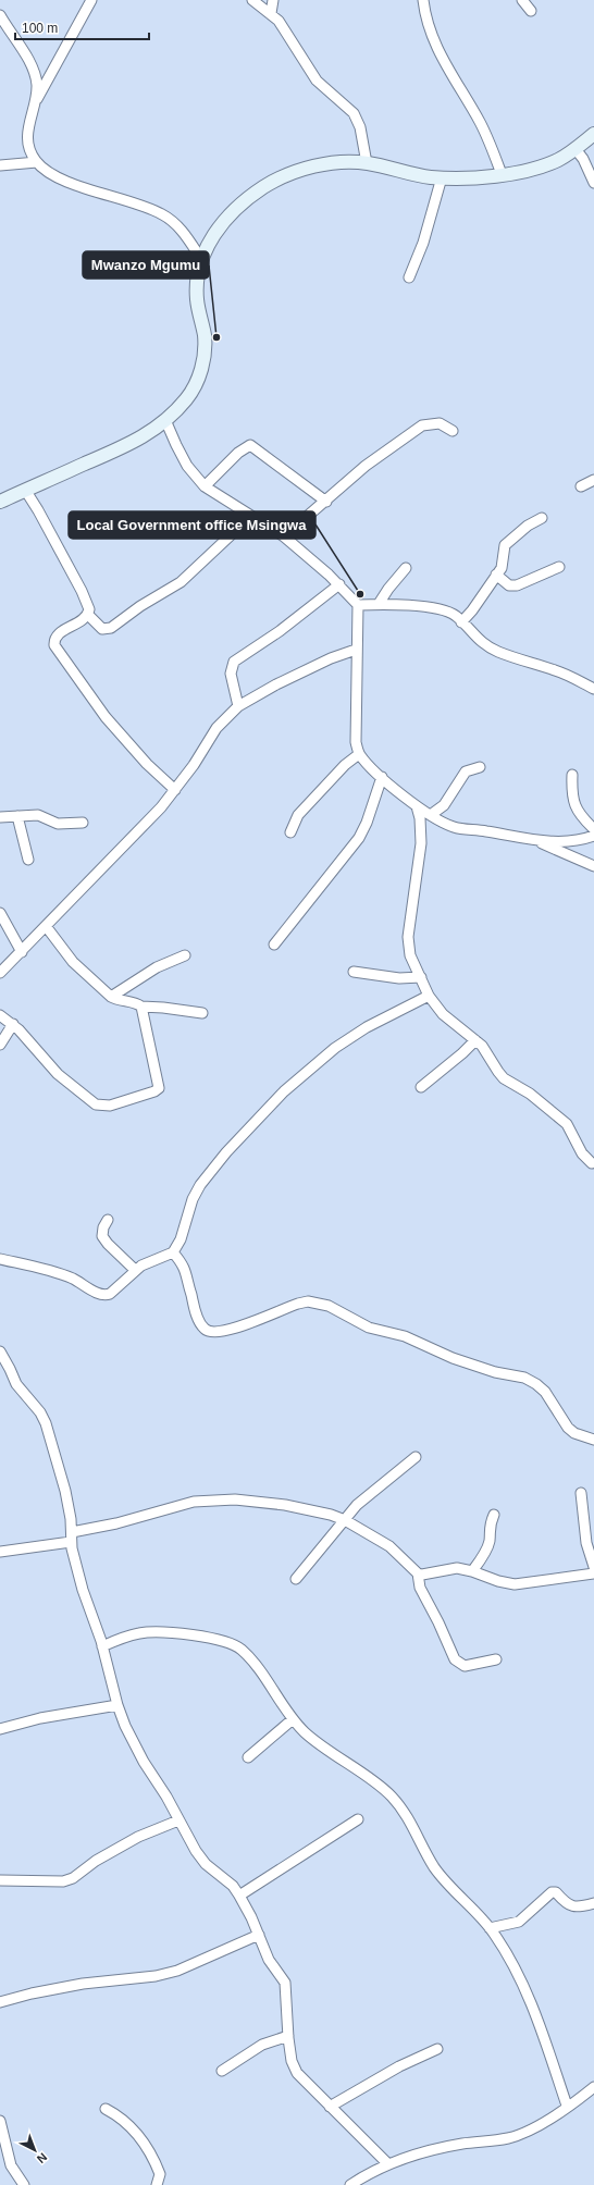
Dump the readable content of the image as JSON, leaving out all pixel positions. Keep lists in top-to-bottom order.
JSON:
{
  "places": ["Mwanzo Mgumu", "Local Government office Msingwa"],
  "scale_bar": "100 m",
  "north": "bottom right"
}
